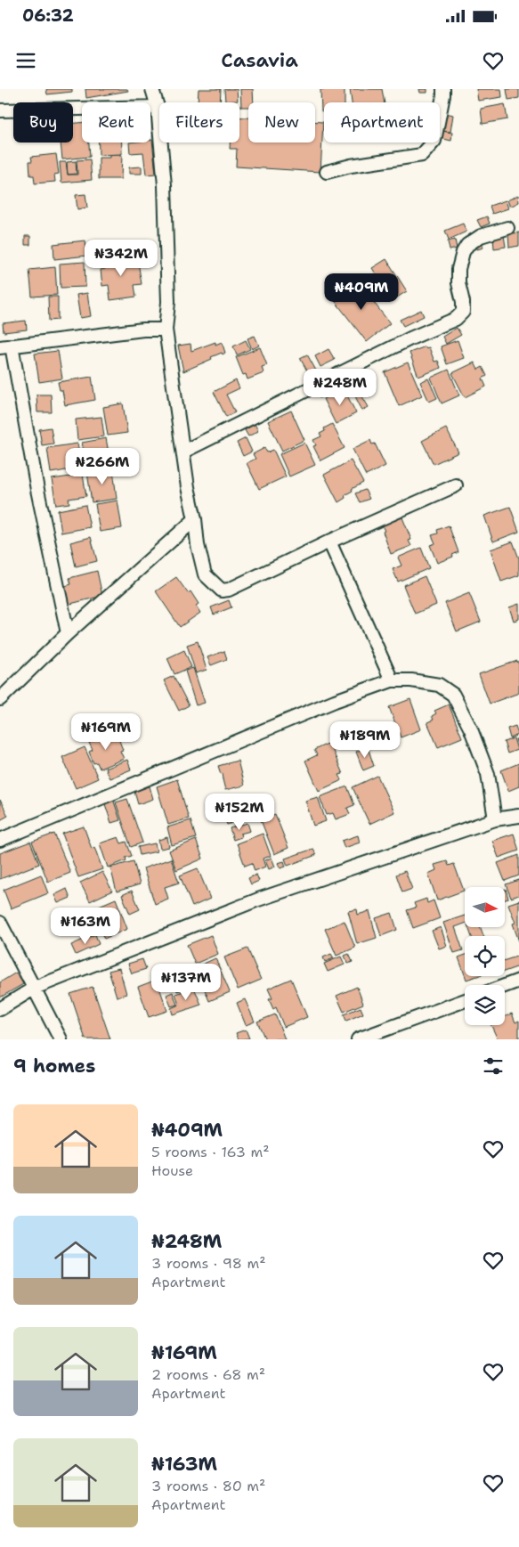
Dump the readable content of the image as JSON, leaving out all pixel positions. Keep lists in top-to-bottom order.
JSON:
{
  "north": "right",
  "page": {
    "status": "06:32",
    "header": "Casavia",
    "chip": [
      "Buy",
      "Rent",
      "Filters",
      "New",
      "Apartment"
    ],
    "price": [
      "₦342M",
      "₦409M",
      "₦248M",
      "₦266M",
      "₦169M",
      "₦189M",
      "₦152M",
      "₦163M",
      "₦137M"
    ],
    "heading": "9 homes",
    "list": [
      {
        "name": "₦409M",
        "note": "5 rooms · 163 m² · House"
      },
      {
        "name": "₦248M",
        "note": "3 rooms · 98 m² · Apartment"
      },
      {
        "name": "₦169M",
        "note": "2 rooms · 68 m² · Apartment"
      },
      {
        "name": "₦163M",
        "note": "3 rooms · 80 m² · Apartment"
      }
    ]
  }
}
